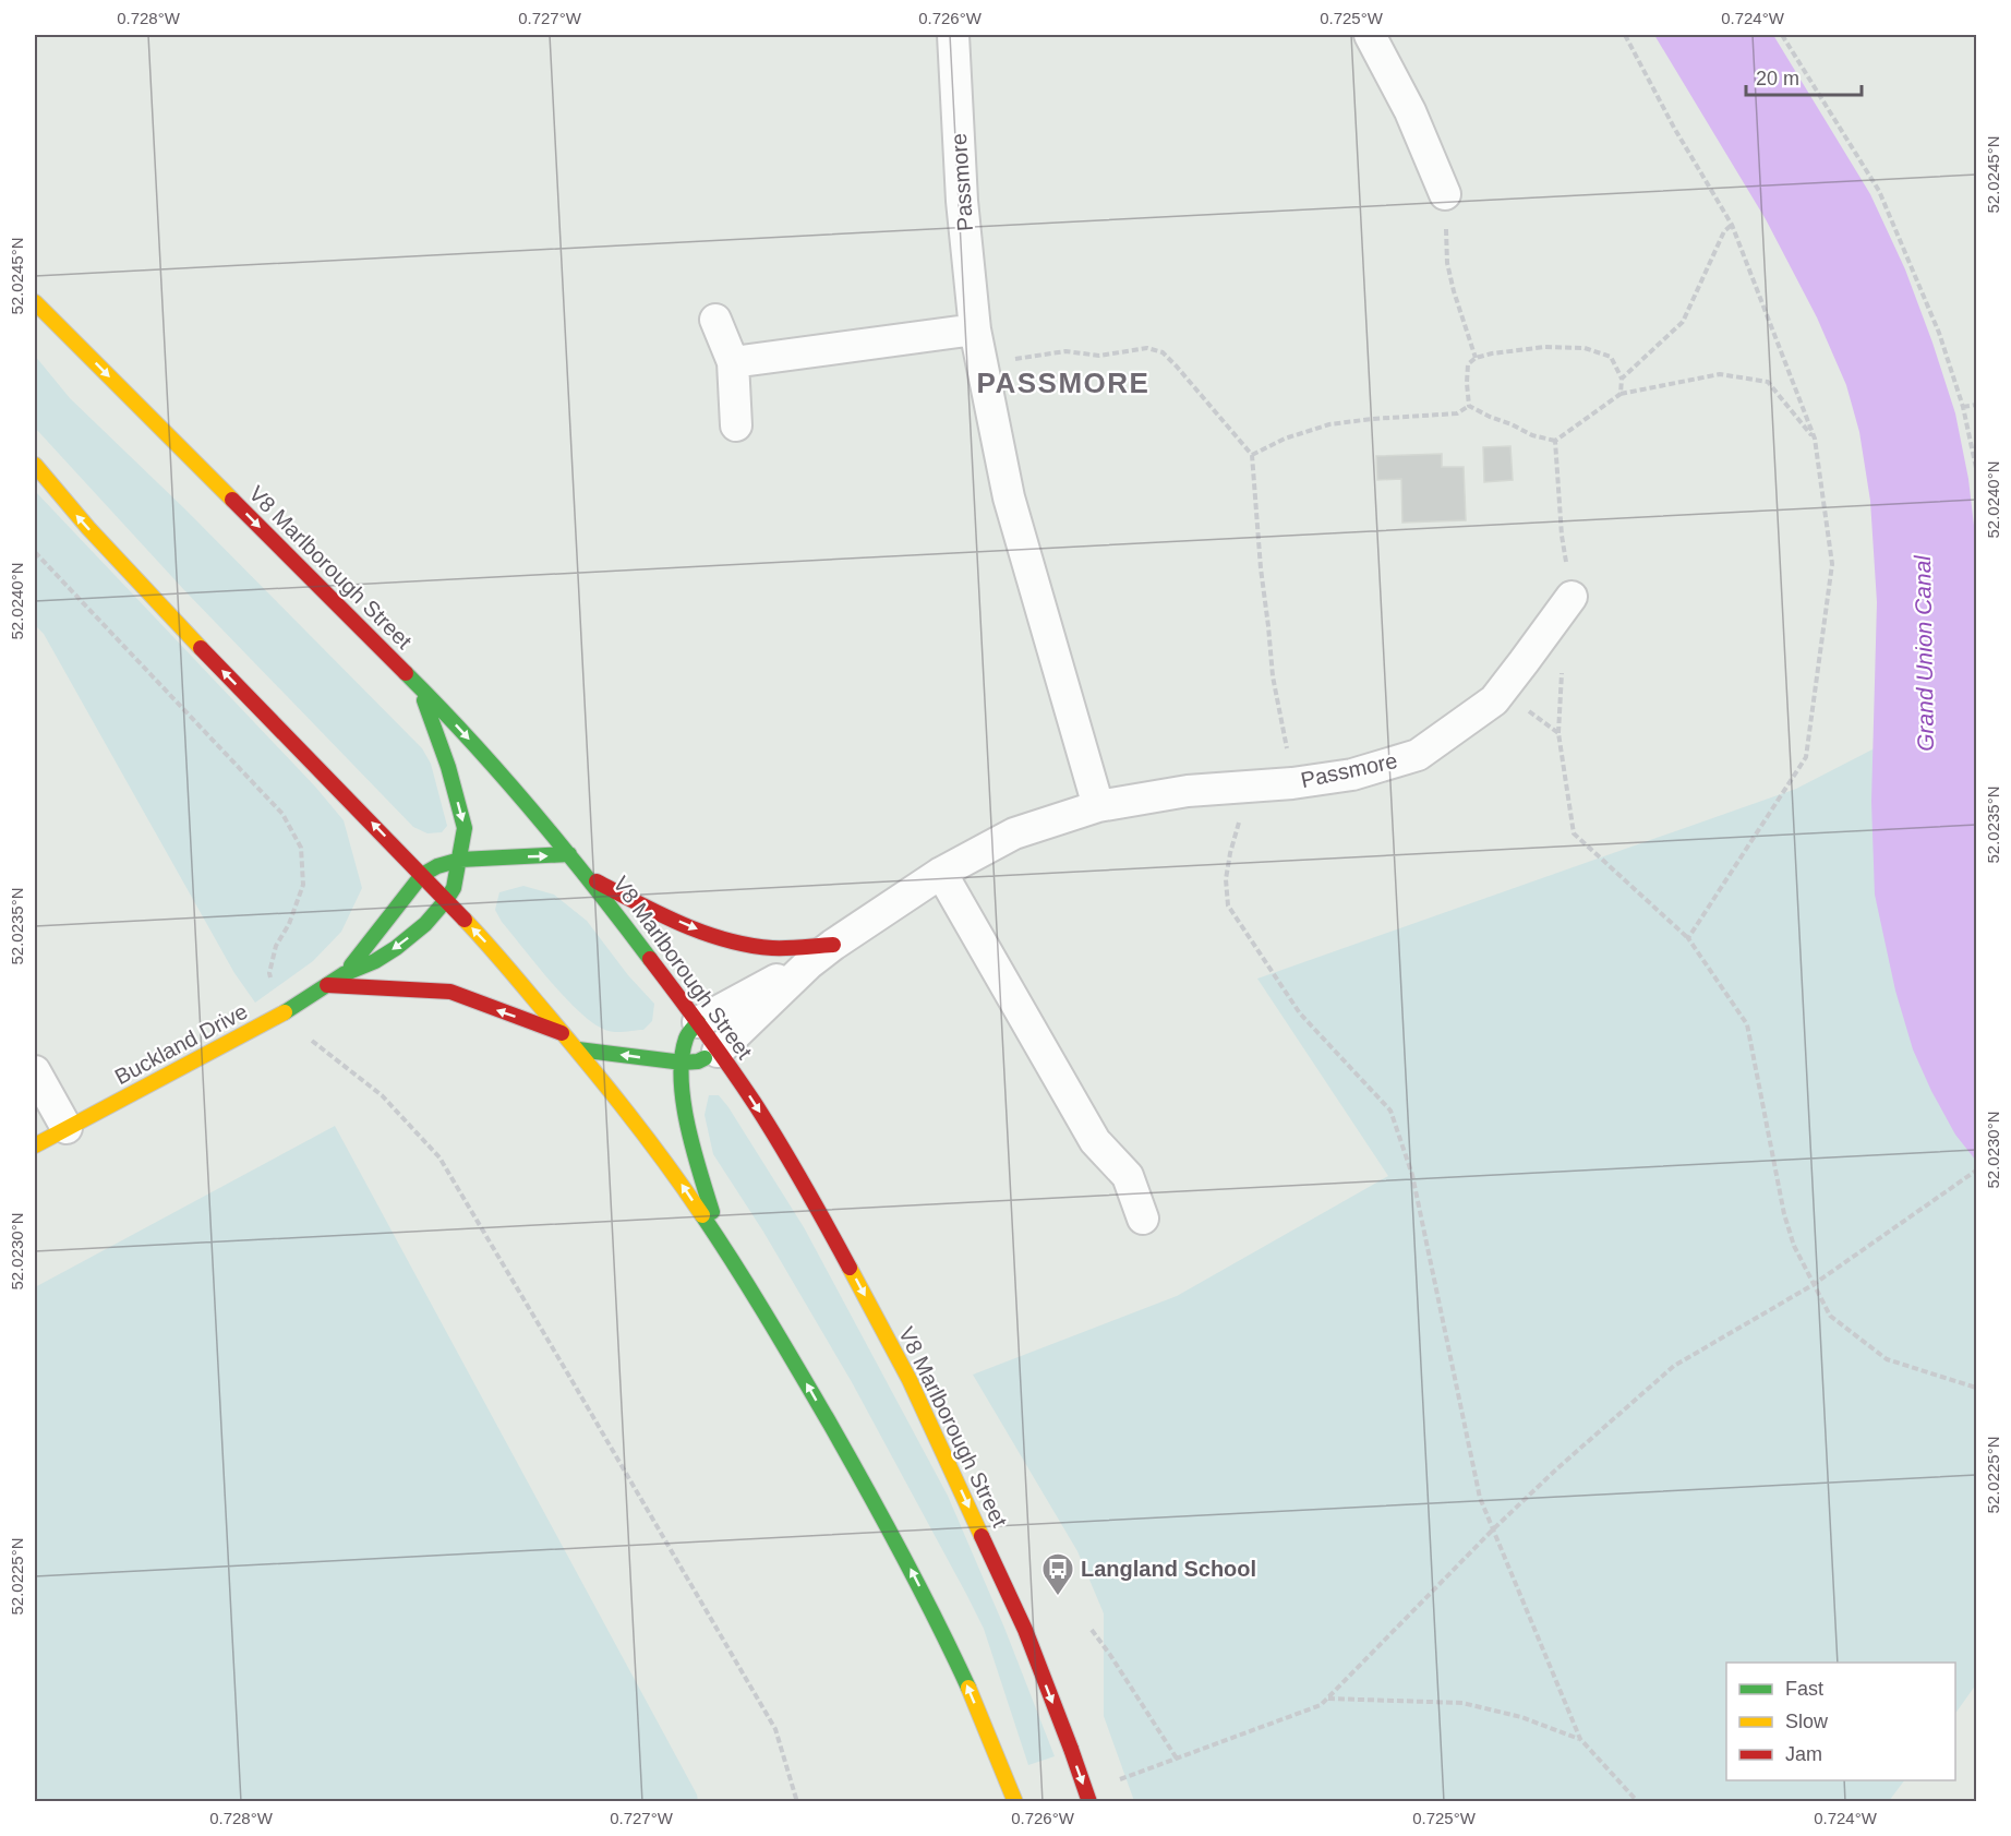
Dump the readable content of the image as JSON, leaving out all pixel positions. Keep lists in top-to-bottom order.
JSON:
{
  "streets": {
    "street": ["Passmore", "V8 Marlborough Street", "Buckland Drive"]
  },
  "crossings": [
    ["Passmore", "V8 Marlborough Street"],
    ["V8 Marlborough Street", "Buckland Drive"]
  ],
  "districts": ["PASSMORE"],
  "water": ["Grand Union Canal"],
  "places": {
    "bus stop": ["Langland School"]
  },
  "legend": ["Fast", "Slow", "Jam"],
  "scale_bar": "20 m",
  "coordinates": [
    "0.728°W",
    "0.727°W",
    "0.726°W",
    "0.725°W",
    "0.724°W",
    "52.0245°N",
    "52.0240°N",
    "52.0235°N",
    "52.0230°N",
    "52.0225°N"
  ]
}
